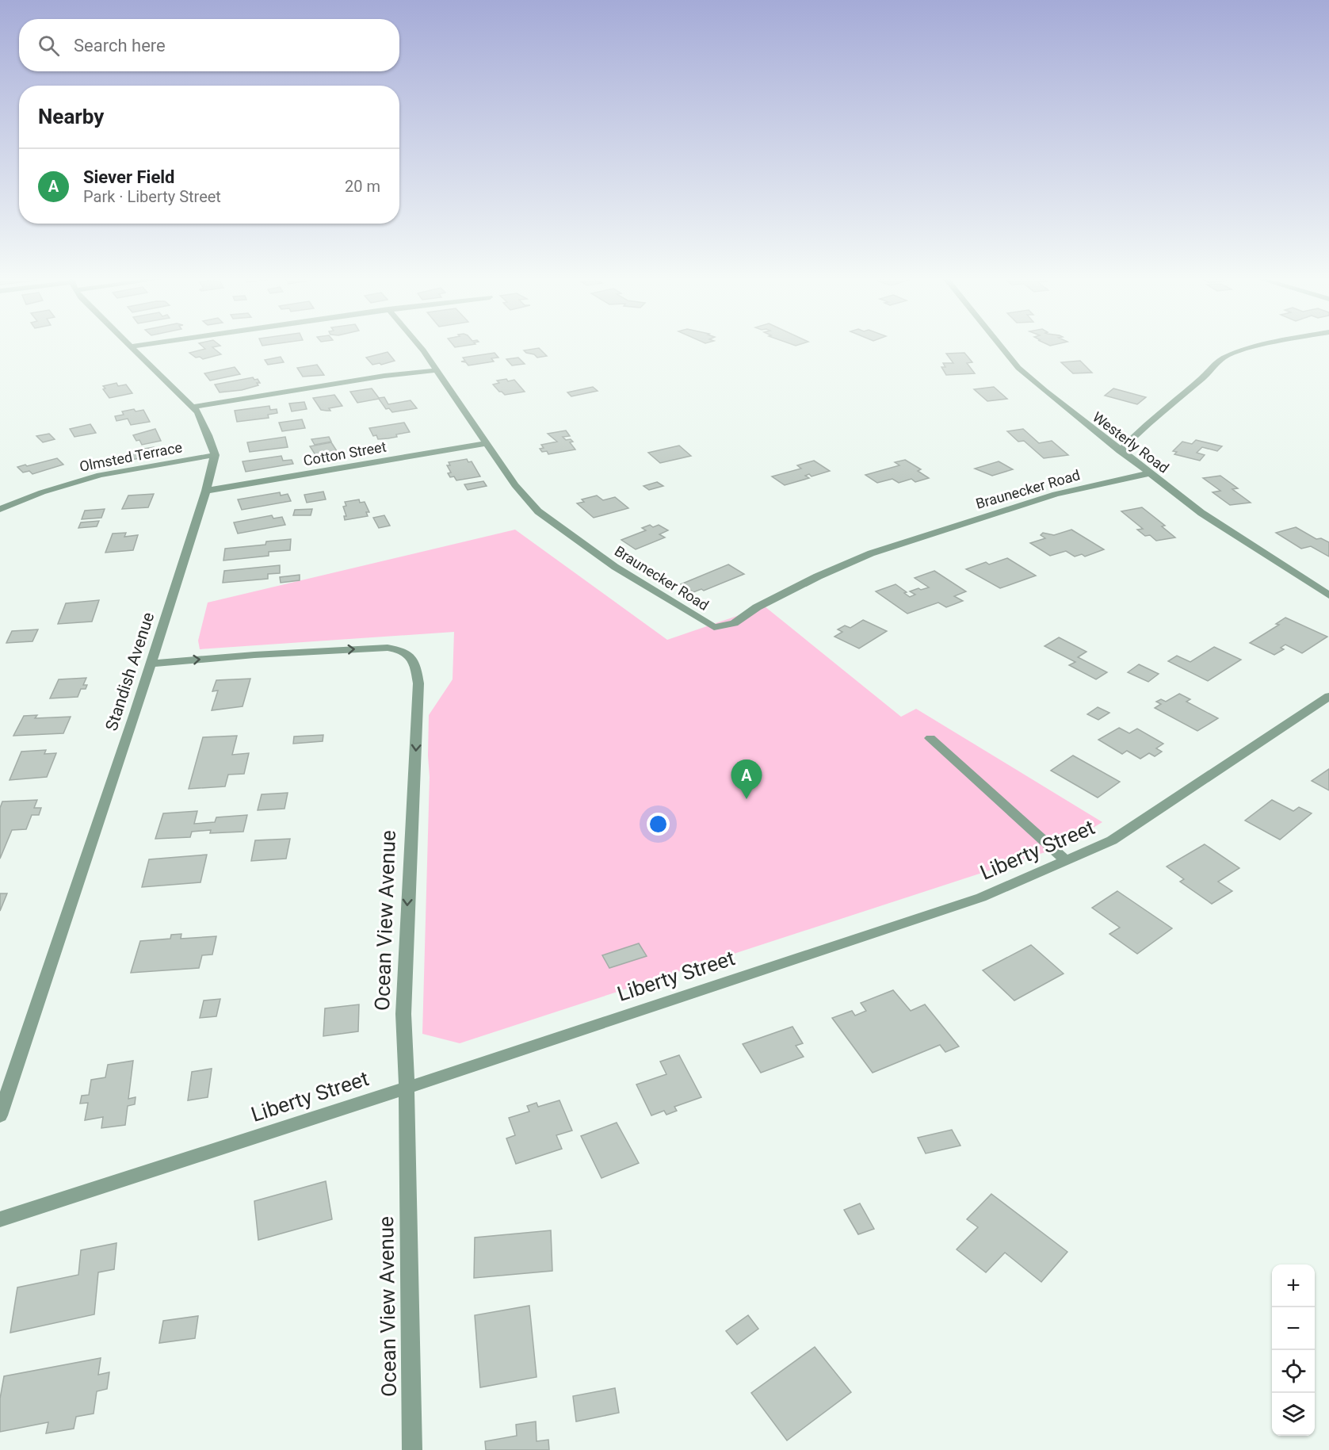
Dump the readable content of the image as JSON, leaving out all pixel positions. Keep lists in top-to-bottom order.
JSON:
{
  "streets": {
    "street": [
      "Westerly Road",
      "Cotton Street",
      "Olmsted Terrace",
      "Braunecker Road",
      "Standish Avenue",
      "Liberty Street",
      "Ocean View Avenue"
    ]
  },
  "crossings": [
    ["Westerly Road", "Braunecker Road"],
    ["Cotton Street", "Braunecker Road"],
    ["Cotton Street", "Standish Avenue"],
    ["Olmsted Terrace", "Standish Avenue"],
    ["Standish Avenue", "Ocean View Avenue"],
    ["Liberty Street", "Ocean View Avenue"]
  ],
  "page": {
    "search": "Search here",
    "heading": "Nearby",
    "list": [
      {
        "mark": "A",
        "name": "Siever Field",
        "note": "Park · Liberty Street",
        "value": "20 m"
      }
    ],
    "pins": "A",
    "map_buttons": ["+", "−"]
  }
}
